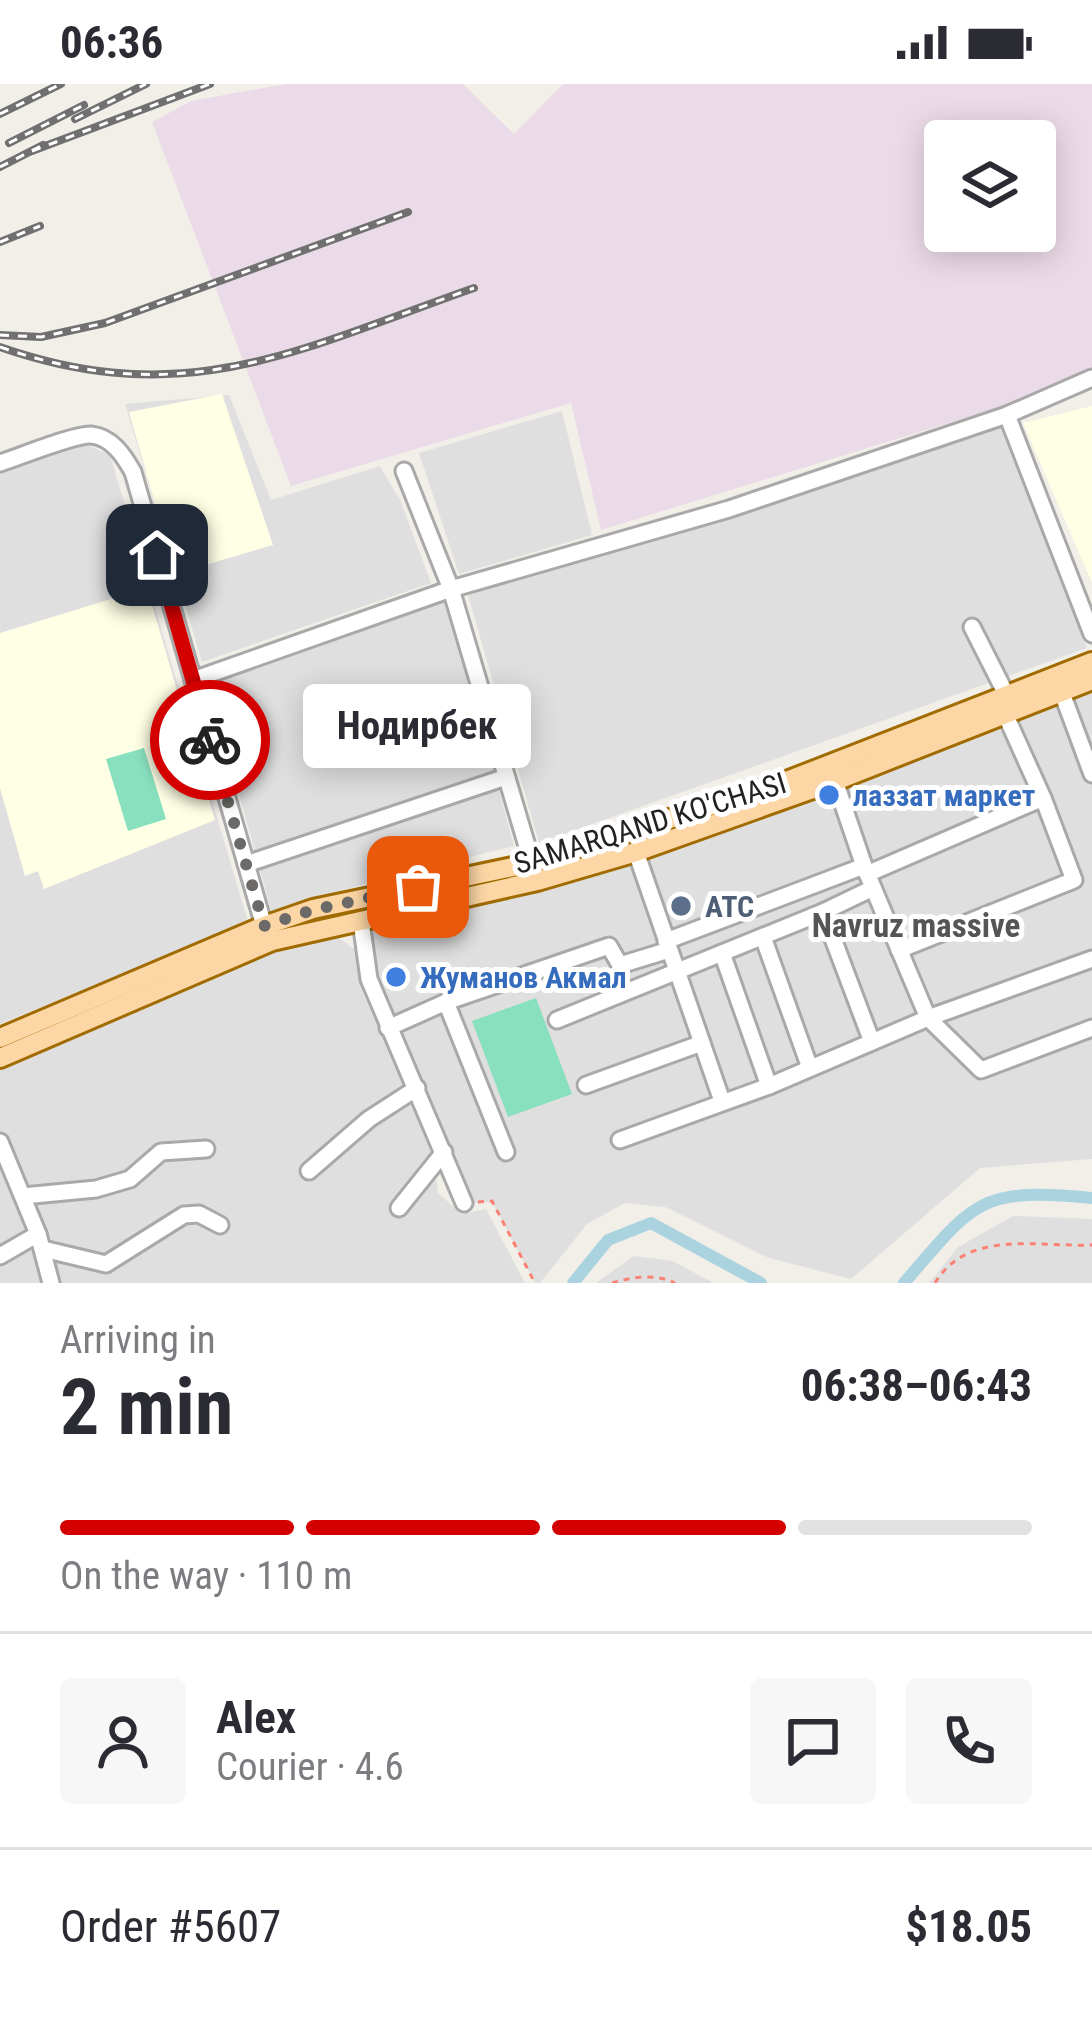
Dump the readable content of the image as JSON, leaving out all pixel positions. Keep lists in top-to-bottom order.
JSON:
{
  "streets": {
    "main road": ["SAMARQAND KO'CHASI"]
  },
  "districts": ["Navruz massive"],
  "places": [
    "лаззат маркет",
    "Нодирбек",
    "АТС",
    "Жуманов Акмал"
  ],
  "page": {
    "status": "06:36",
    "bubble": "Нодирбек",
    "heading": ["2 min", "Arriving in", "06:38–06:43"],
    "panel": [
      "Alex",
      "Courier · 4.6",
      "Order #5607",
      "$18.05"
    ],
    "bar": "On the way · 110 m"
  }
}
